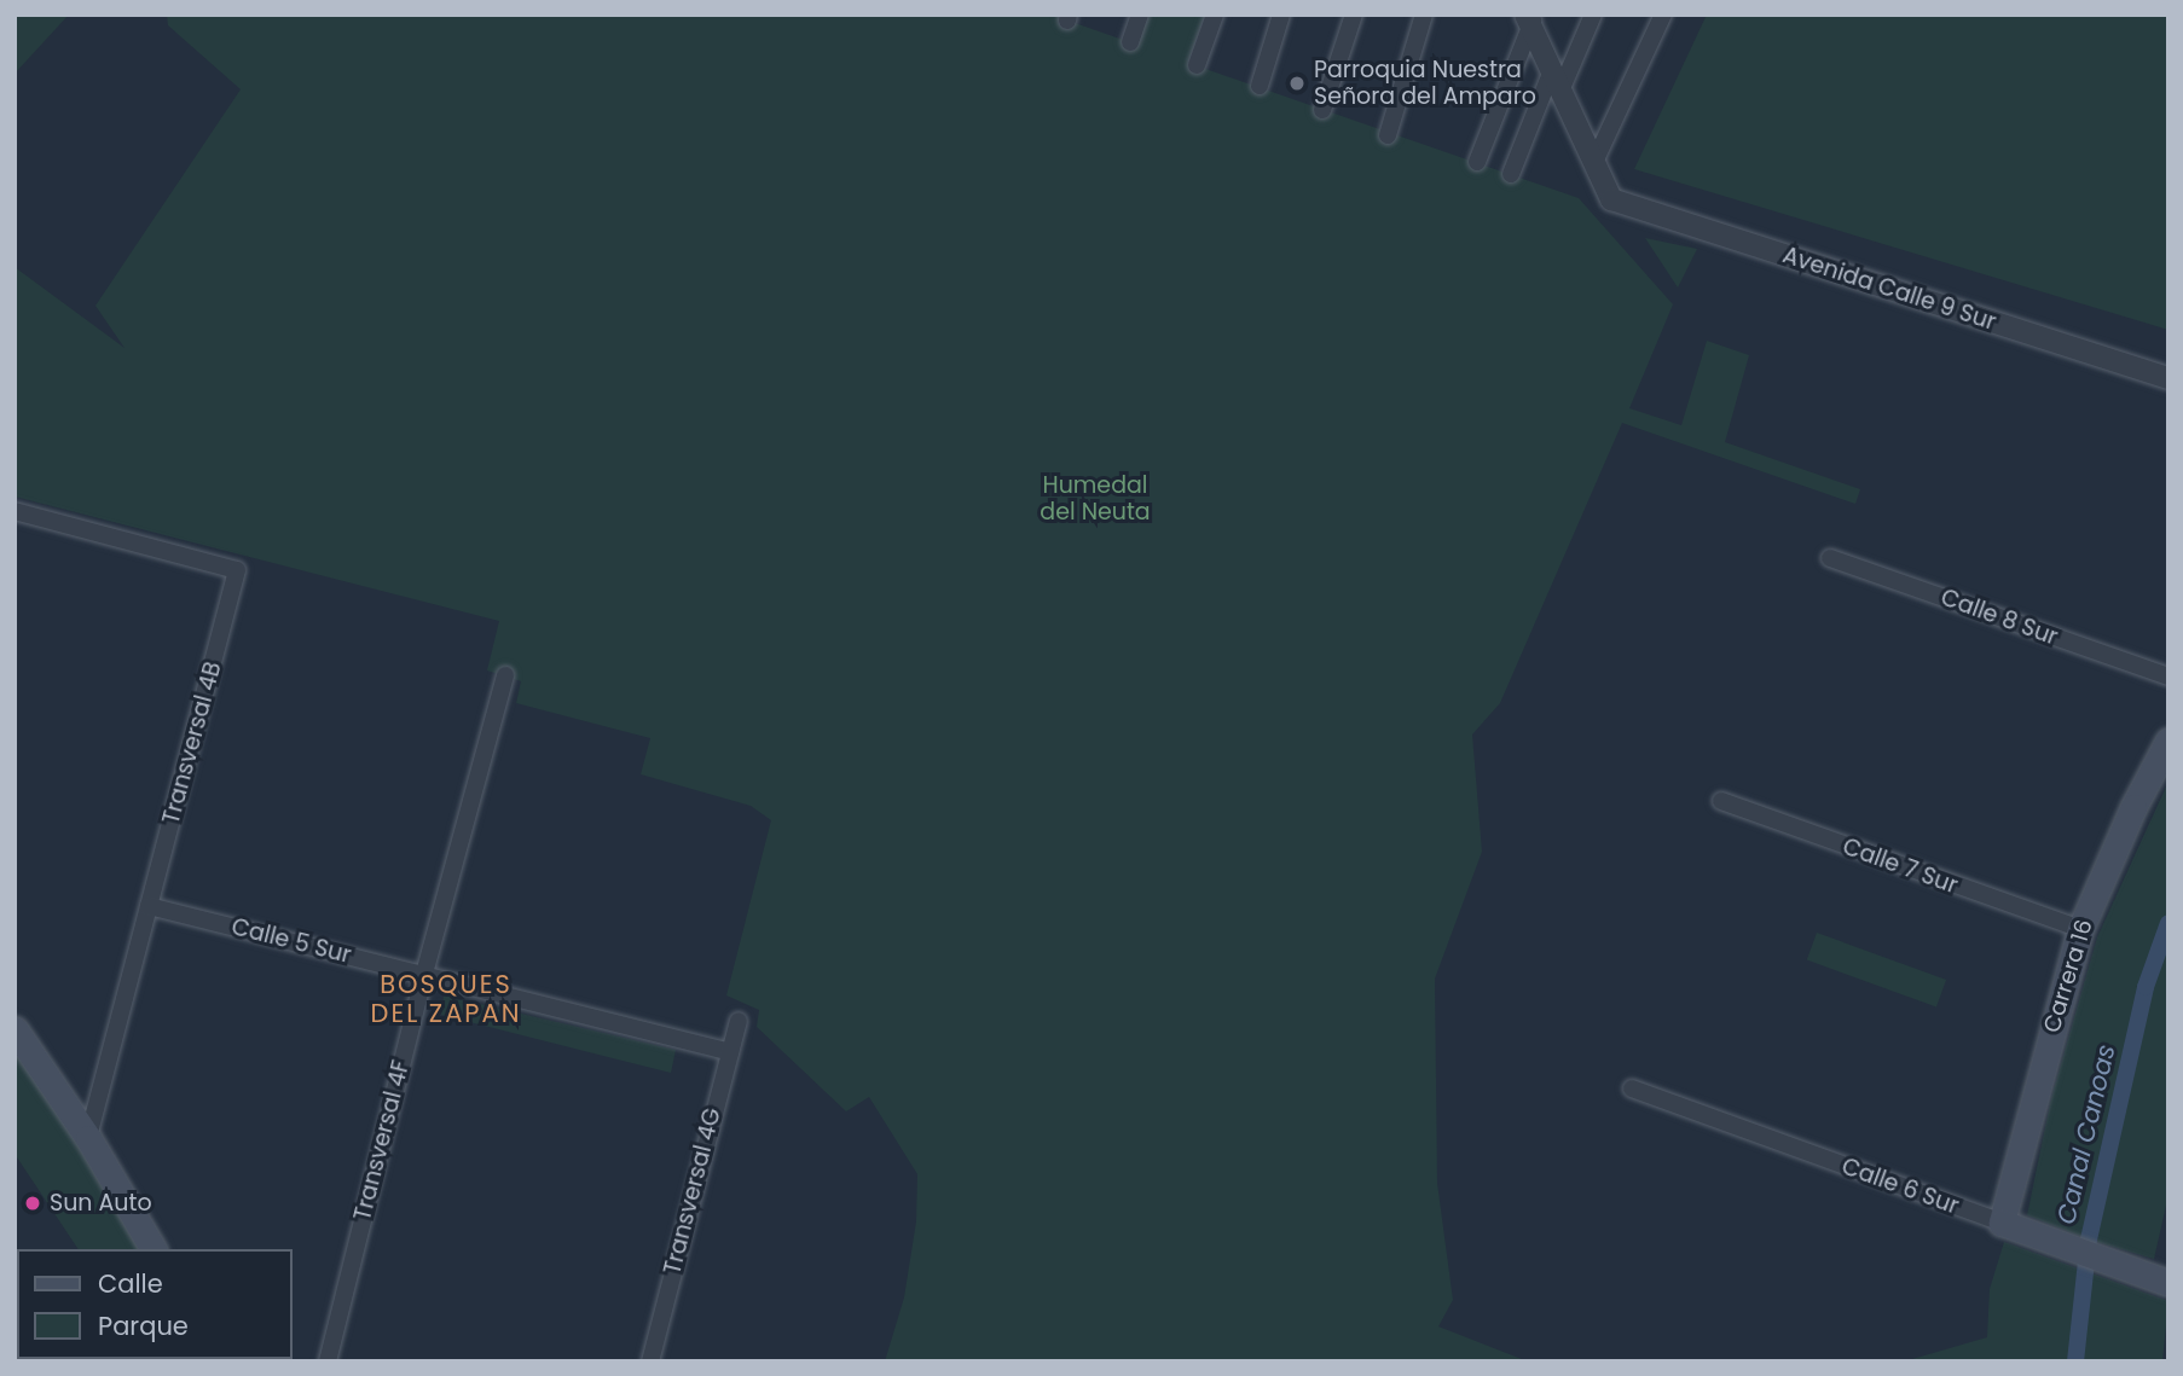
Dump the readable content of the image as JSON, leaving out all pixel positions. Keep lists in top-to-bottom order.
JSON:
{
  "streets": {
    "main road": ["Carrera 16", "Calle 6 Sur"],
    "street": [
      "Avenida Calle 9 Sur",
      "Calle 8 Sur",
      "Transversal 4B",
      "Calle 7 Sur",
      "Calle 5 Sur",
      "Transversal 4F",
      "Transversal 4G"
    ]
  },
  "crossings": [
    ["Transversal 4B", "Calle 5 Sur"],
    ["Calle 7 Sur", "Carrera 16"],
    ["Calle 5 Sur", "Transversal 4F"],
    ["Calle 5 Sur", "Transversal 4G"],
    ["Carrera 16", "Calle 6 Sur"]
  ],
  "districts": ["BOSQUES DEL ZAPAN"],
  "water": ["Canal Canoas"],
  "parks": ["Humedal del Neuta"],
  "places": ["Parroquia Nuestra Señora del Amparo", "Sun Auto"],
  "legend": ["Calle", "Parque"]
}
